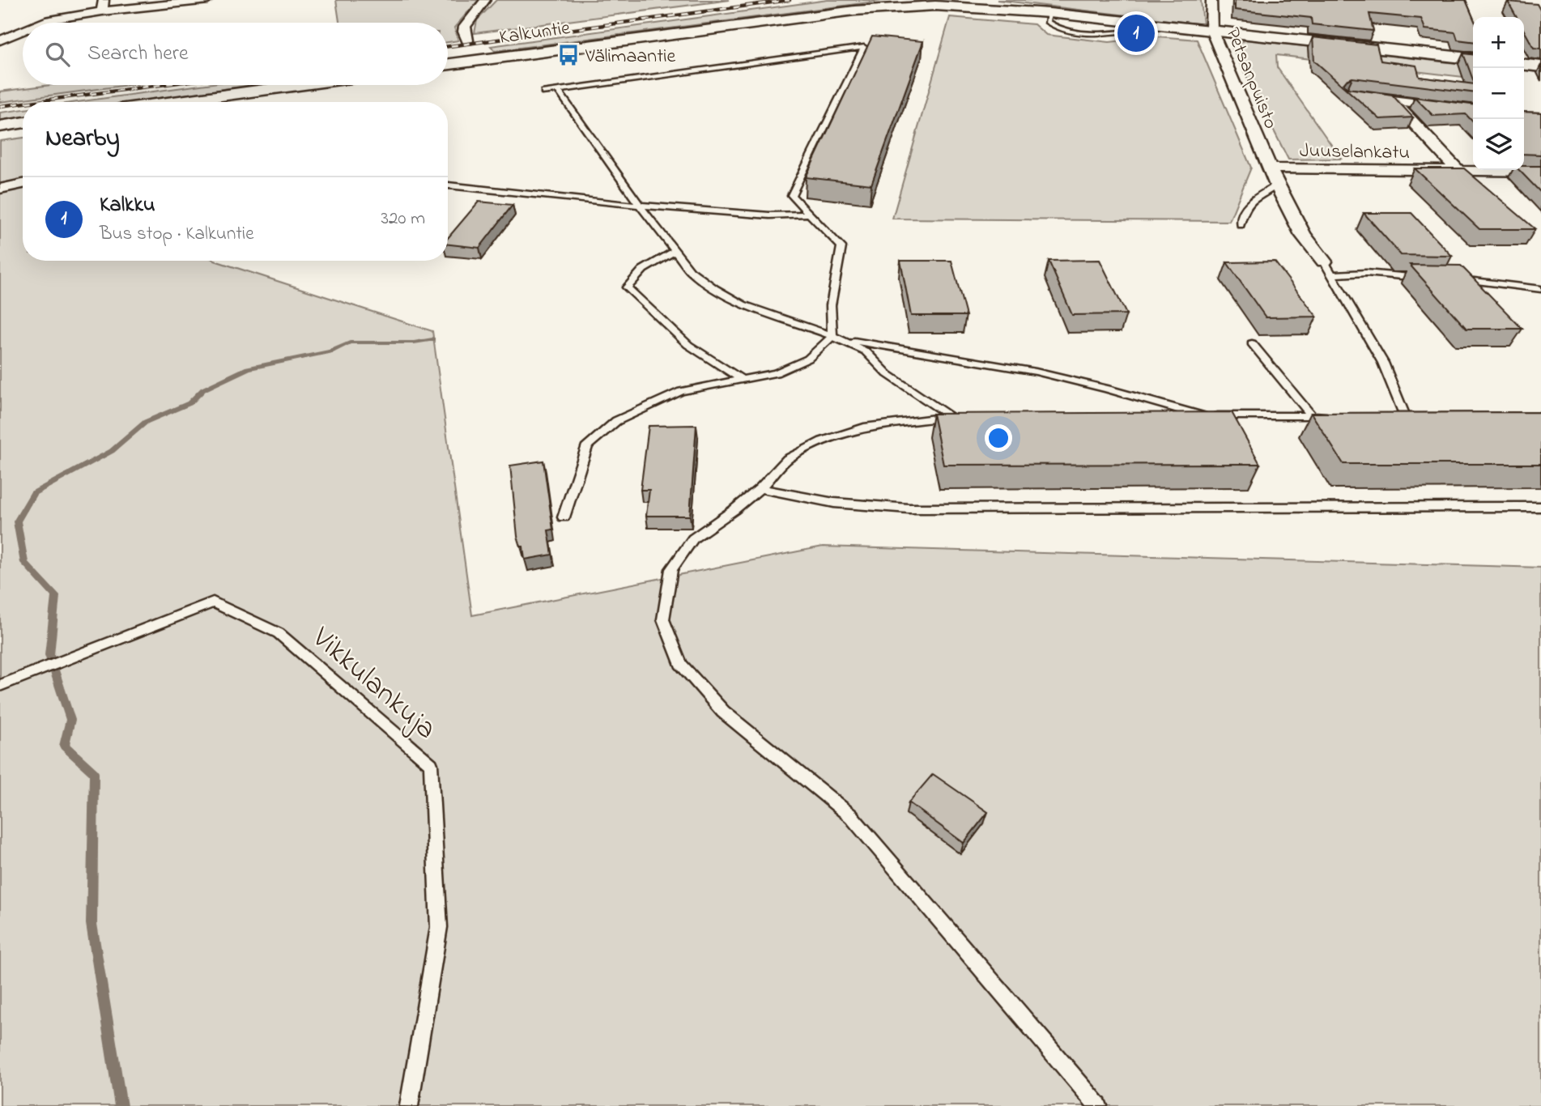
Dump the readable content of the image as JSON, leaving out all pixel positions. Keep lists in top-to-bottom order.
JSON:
{
  "streets": {
    "street": ["Kalkuntie", "Petsanpuisto", "Juuselankatu"],
    "lane": ["Vikkulankuja"]
  },
  "crossings": [
    ["Kalkuntie", "Petsanpuisto"],
    ["Petsanpuisto", "Juuselankatu"]
  ],
  "places": {
    "bus stop": ["Välimaantie"]
  },
  "page": {
    "pins": "1",
    "map_buttons": ["+", "−"],
    "search": "Search here",
    "heading": "Nearby",
    "list": [
      {
        "mark": "1",
        "name": "Kalkku",
        "note": "Bus stop · Kalkuntie",
        "value": "320 m"
      }
    ]
  }
}
